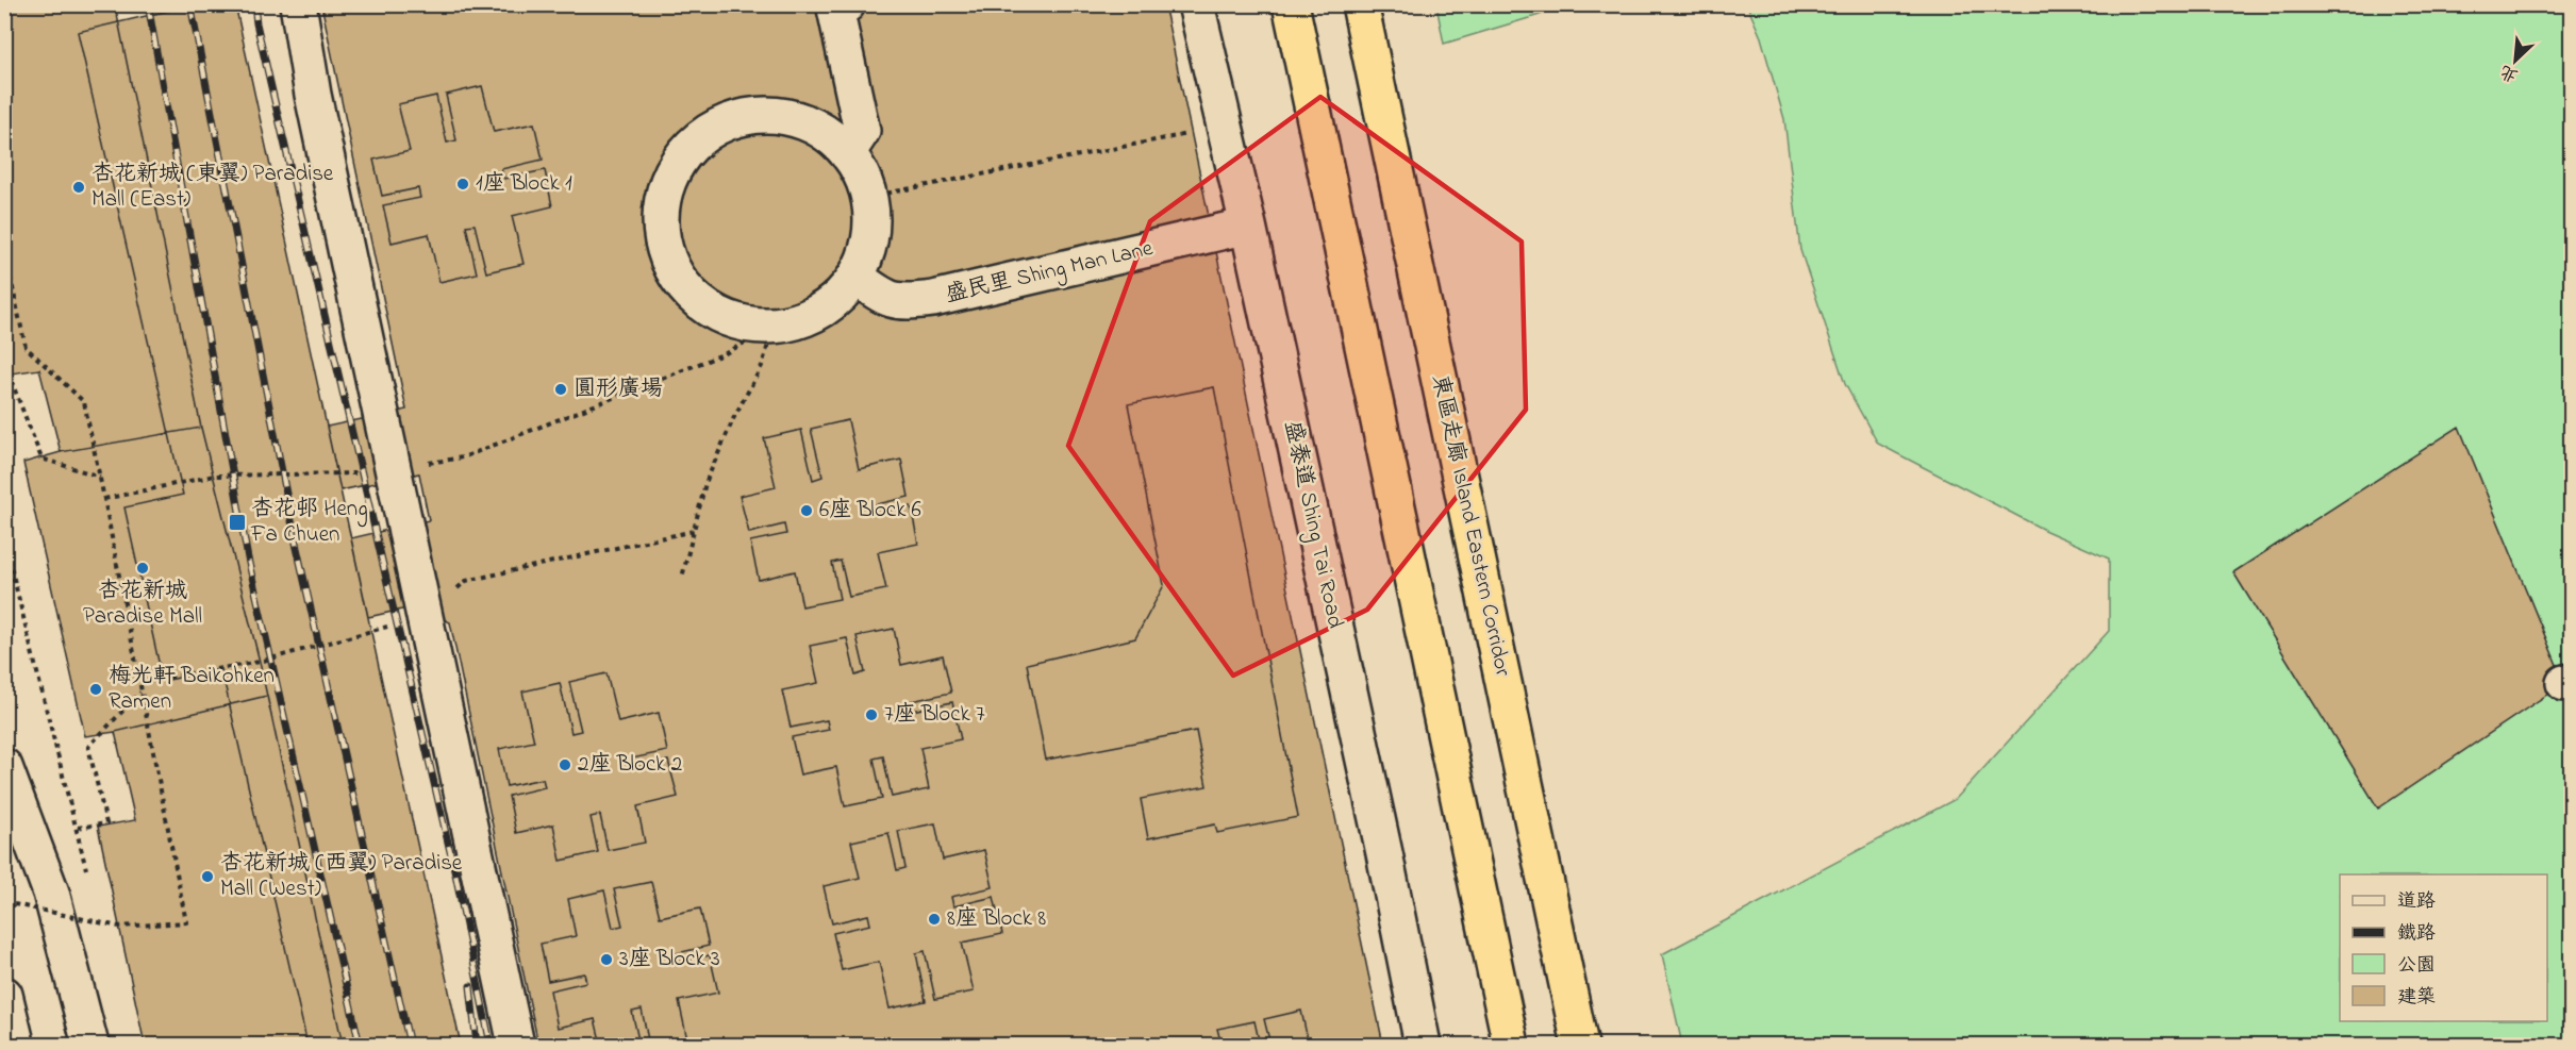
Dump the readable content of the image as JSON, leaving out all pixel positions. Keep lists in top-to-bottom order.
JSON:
{
  "streets": {
    "highway": ["東區走廊 Island Eastern Corridor"],
    "street": ["盛民里 Shing Man Lane", "盛泰道 Shing Tai Road"]
  },
  "crossings": [
    ["盛民里 Shing Man Lane", "盛泰道 Shing Tai Road"]
  ],
  "places": {
    "other": [
      "1座 Block 1",
      "杏花新城 (東翼) Paradise Mall (East)",
      "圓形廣場",
      "6座 Block 6",
      "杏花新城 Paradise Mall",
      "梅光軒 Baikohken Ramen",
      "7座 Block 7",
      "2座 Block 2",
      "杏花新城 (西翼) Paradise Mall (West)",
      "8座 Block 8",
      "3座 Block 3"
    ],
    "transit": ["杏花邨 Heng Fa Chuen"]
  },
  "legend": [
    "道路",
    "鐵路",
    "公園",
    "建築"
  ],
  "north": "bottom left"
}
